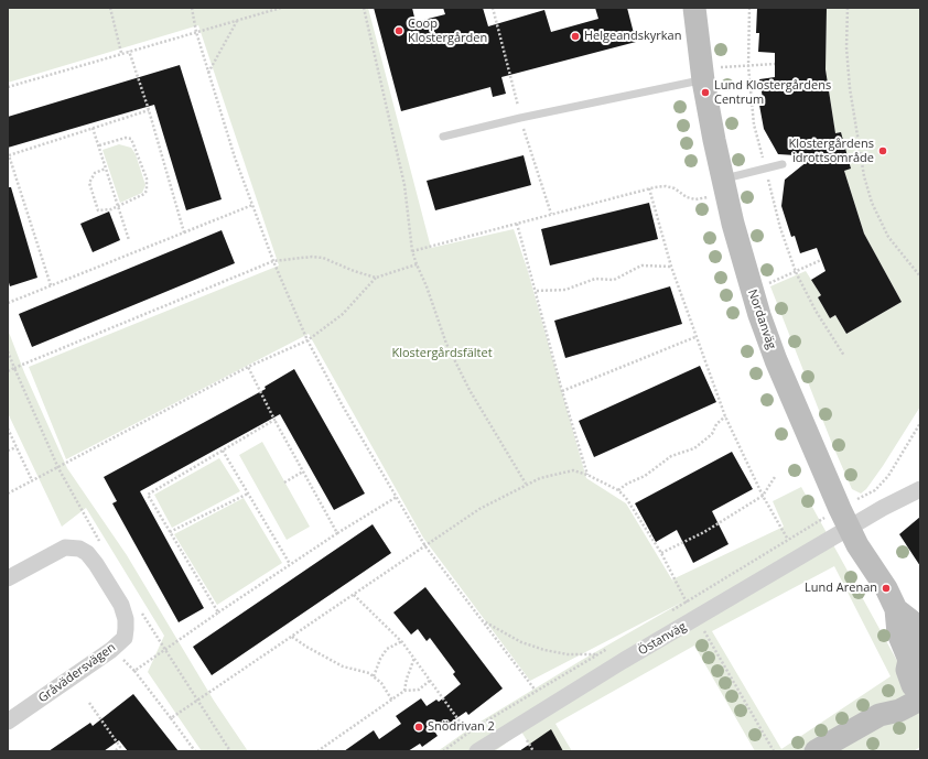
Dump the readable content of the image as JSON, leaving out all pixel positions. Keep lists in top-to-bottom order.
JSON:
{
  "streets": {
    "street": ["Nordanväg", "Östanväg", "Gråvädersvägen"]
  },
  "crossings": [
    ["Nordanväg", "Östanväg"]
  ],
  "parks": ["Klostergårdsfältet"],
  "places": [
    "Coop Klostergården",
    "Helgeandskyrkan",
    "Lund Klostergårdens Centrum",
    "Klostergårdens idrottsområde",
    "Lund Arenan",
    "Snödrivan 2"
  ]
}
